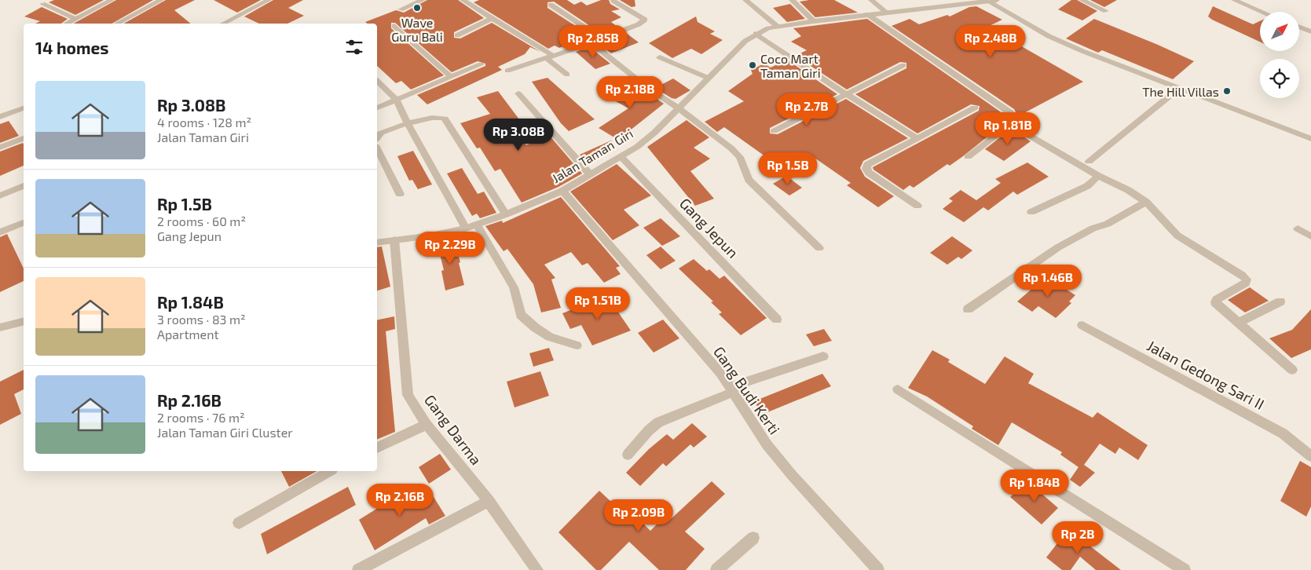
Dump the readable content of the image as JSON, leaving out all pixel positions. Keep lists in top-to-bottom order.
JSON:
{
  "streets": {
    "street": [
      "Jalan Taman Giri",
      "Gang Jepun",
      "Jalan Gedong Sari II",
      "Gang Budi Kerti",
      "Gang Darma"
    ]
  },
  "crossings": [
    ["Jalan Taman Giri", "Gang Jepun"],
    ["Jalan Taman Giri", "Gang Budi Kerti"],
    ["Jalan Taman Giri", "Gang Darma"]
  ],
  "places": ["Wave Guru Bali", "Coco Mart Taman Giri", "The Hill Villas"],
  "north": "top right",
  "page": {
    "heading": "14 homes",
    "price": [
      "Rp 2.85B",
      "Rp 2.48B",
      "Rp 2.18B",
      "Rp 2.7B",
      "Rp 1.81B",
      "Rp 3.08B",
      "Rp 1.5B",
      "Rp 2.29B",
      "Rp 1.46B",
      "Rp 1.51B",
      "Rp 1.84B",
      "Rp 2.16B",
      "Rp 2.09B",
      "Rp 2B"
    ],
    "list": [
      {
        "name": "Rp 3.08B",
        "note": "4 rooms · 128 m² · Jalan Taman Giri"
      },
      {
        "name": "Rp 1.5B",
        "note": "2 rooms · 60 m² · Gang Jepun"
      },
      {
        "name": "Rp 1.84B",
        "note": "3 rooms · 83 m² · Apartment"
      },
      {
        "name": "Rp 2.16B",
        "note": "2 rooms · 76 m² · Jalan Taman Giri Cluster"
      }
    ]
  }
}
